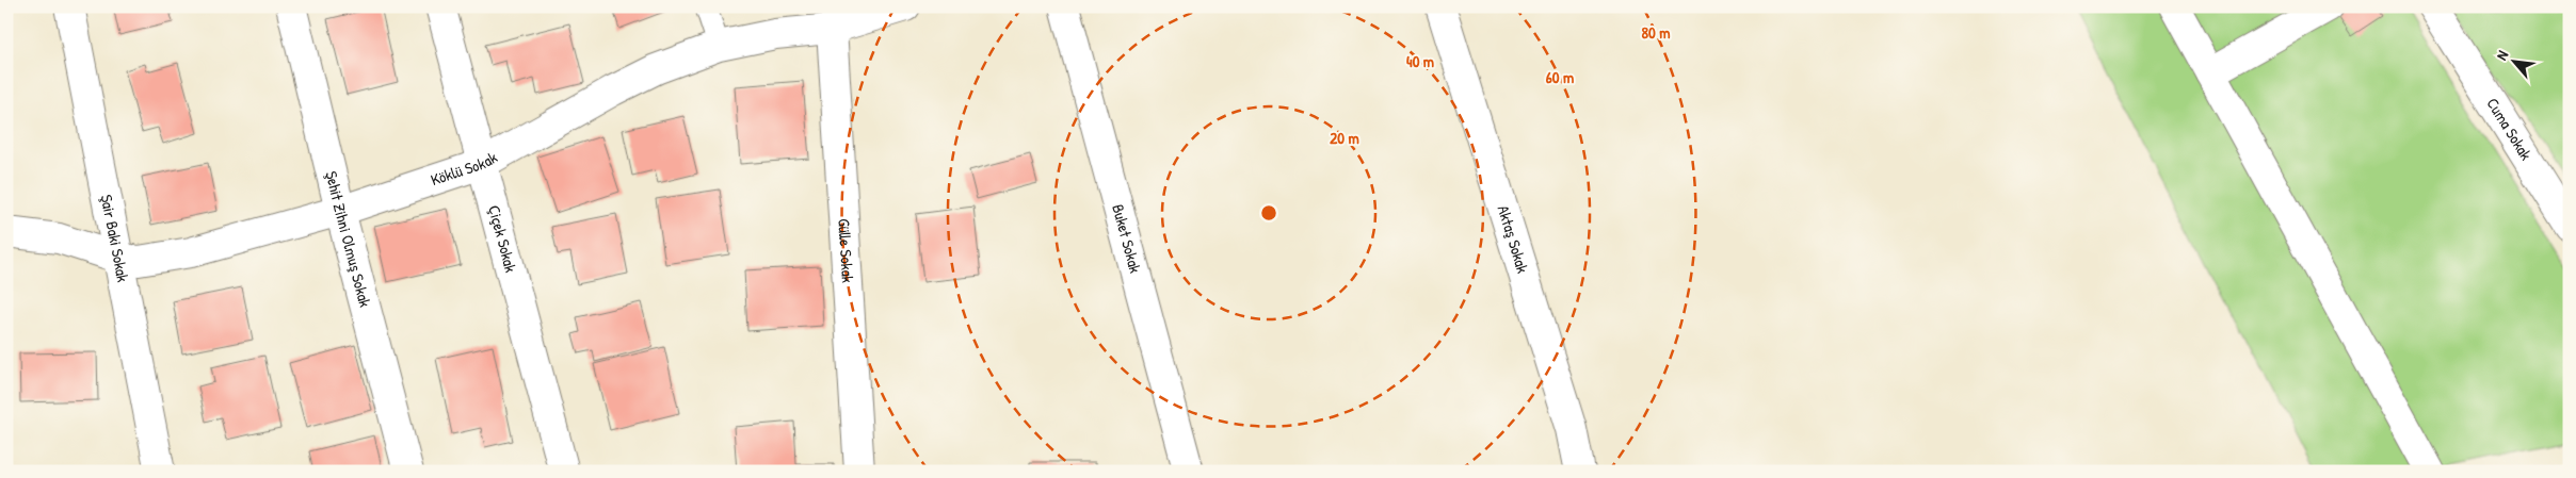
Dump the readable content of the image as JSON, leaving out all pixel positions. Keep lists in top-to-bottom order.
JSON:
{
  "streets": {
    "street": [
      "Cuma Sokak",
      "Köklü Sokak",
      "Şair Baki Sokak",
      "Aktaş Sokak",
      "Şehit Zihni Olmuş Sokak",
      "Çiçek Sokak",
      "Buket Sokak",
      "Gülle Sokak"
    ]
  },
  "crossings": [
    ["Köklü Sokak", "Şair Baki Sokak"],
    ["Köklü Sokak", "Şehit Zihni Olmuş Sokak"],
    ["Köklü Sokak", "Çiçek Sokak"],
    ["Köklü Sokak", "Gülle Sokak"]
  ],
  "north": "top left",
  "rings": [
    "80 m",
    "40 m",
    "60 m",
    "20 m"
  ]
}
